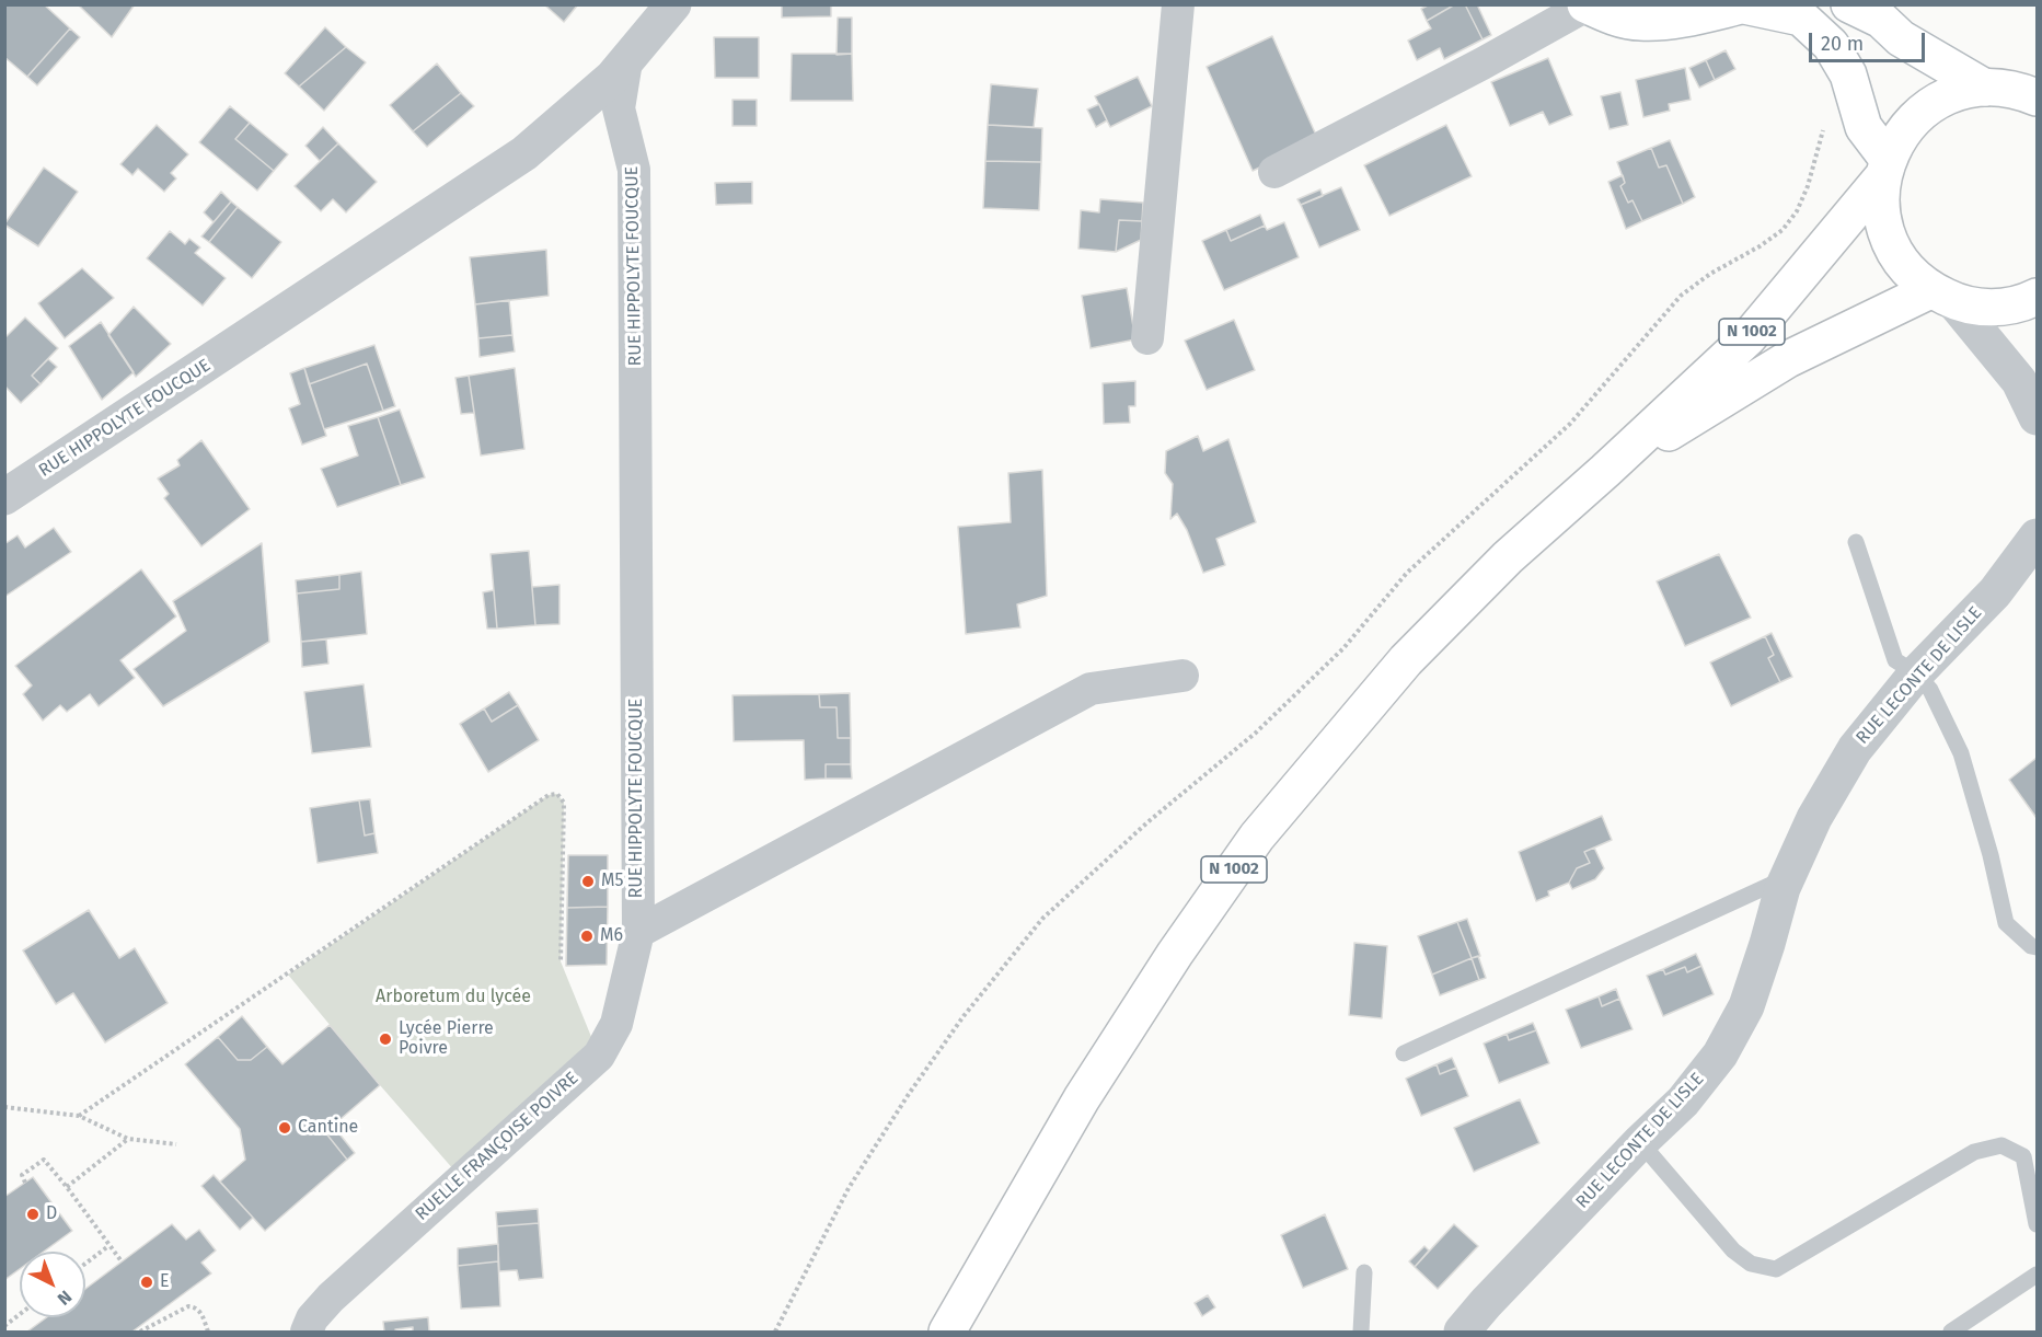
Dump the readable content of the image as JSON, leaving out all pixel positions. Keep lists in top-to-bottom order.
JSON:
{
  "streets": {
    "main road": ["N 1002"],
    "street": ["RUE HIPPOLYTE FOUCQUE", "RUE LECONTE DE LISLE", "RUELLE FRANÇOISE POIVRE"]
  },
  "crossings": [
    ["RUE HIPPOLYTE FOUCQUE", "RUELLE FRANÇOISE POIVRE"]
  ],
  "parks": ["Arboretum du lycée"],
  "places": [
    "M5",
    "M6",
    "Lycée Pierre Poivre",
    "Cantine",
    "D",
    "E"
  ],
  "scale_bar": "20 m",
  "north": "bottom right"
}
